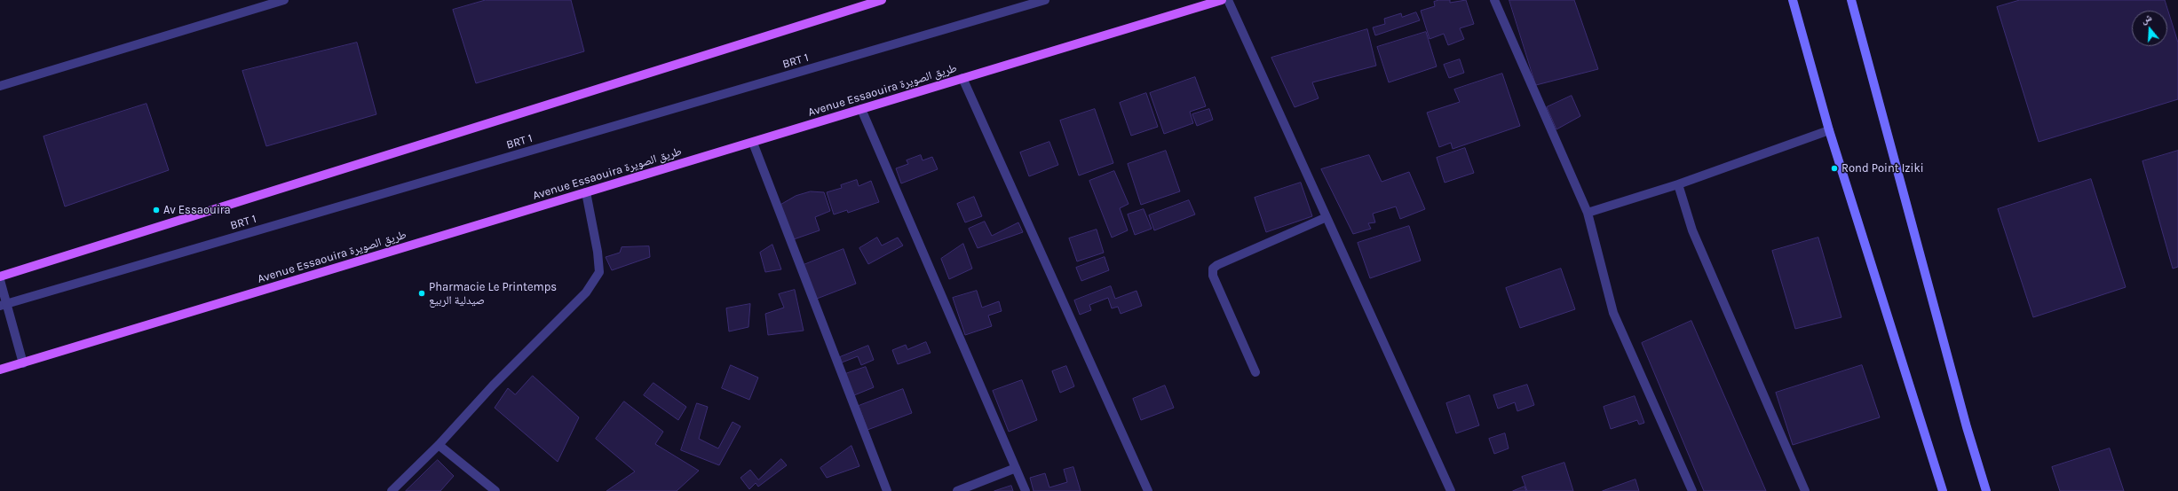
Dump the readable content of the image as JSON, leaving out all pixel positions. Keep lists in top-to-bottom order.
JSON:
{
  "streets": {
    "main road": ["Avenue Essaouira طريق الصويرة"],
    "street": ["BRT 1"]
  },
  "places": ["Rond Point Iziki", "Av Essaouira", "Pharmacie Le Printemps صيدلية الربيع"],
  "north": "top"
}
